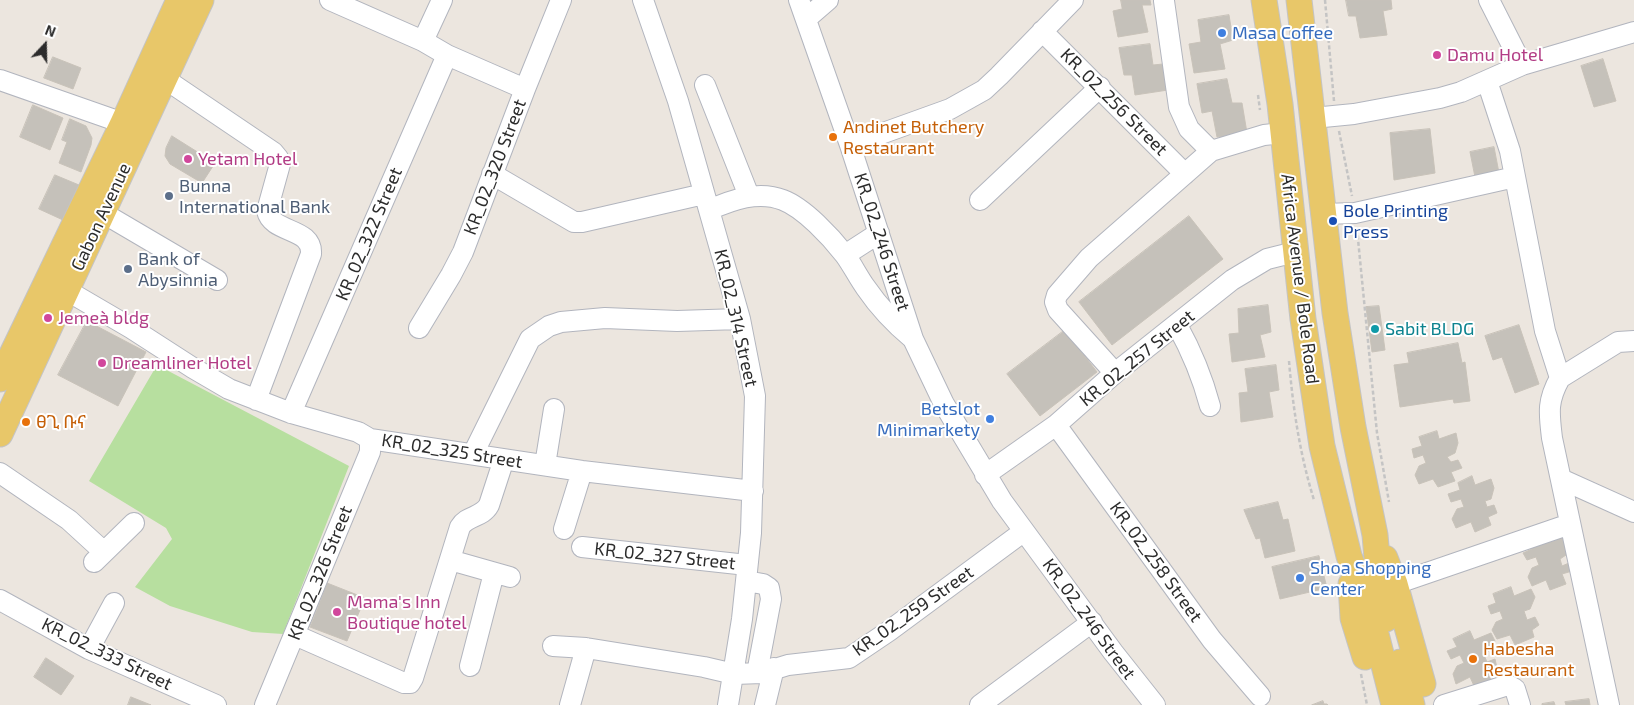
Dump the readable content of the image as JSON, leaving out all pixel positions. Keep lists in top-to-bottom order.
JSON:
{
  "streets": {
    "main road": ["Gabon Avenue", "Africa Avenue / Bole Road"],
    "street": [
      "KR_02_256 Street",
      "KR_02_320 Street",
      "KR_02_322 Street",
      "KR_02_246 Street",
      "KR_02_314 Street",
      "KR_02_257 Street",
      "KR_02_325 Street",
      "KR_02_327 Street",
      "KR_02_258 Street",
      "KR_02_326 Street",
      "KR_02_259 Street",
      "KR_02_333 Street"
    ]
  },
  "crossings": [
    ["Gabon Avenue", "KR_02_325 Street"],
    ["KR_02_322 Street", "KR_02_325 Street"],
    ["KR_02_246 Street", "KR_02_257 Street"],
    ["KR_02_246 Street", "KR_02_259 Street"],
    ["Africa Avenue / Bole Road", "KR_02_257 Street"],
    ["KR_02_314 Street", "KR_02_325 Street"],
    ["KR_02_314 Street", "KR_02_327 Street"],
    ["KR_02_314 Street", "KR_02_259 Street"],
    ["KR_02_257 Street", "KR_02_258 Street"],
    ["KR_02_325 Street", "KR_02_326 Street"],
    ["KR_02_327 Street", "KR_02_259 Street"]
  ],
  "places": [
    "Masa Coffee",
    "Damu Hotel",
    "Andinet Butchery Restaurant",
    "Yetam Hotel",
    "Bunna International Bank",
    "Bole Printing Press",
    "Bank of Abysinnia",
    "Jemeà bldg",
    "Sabit BLDG",
    "Dreamliner Hotel",
    "Betslot Minimarkety",
    "ፀጊ ቡና",
    "Shoa Shopping Center",
    "Mama's Inn Boutique hotel",
    "Habesha Restaurant"
  ],
  "north": "top"
}
